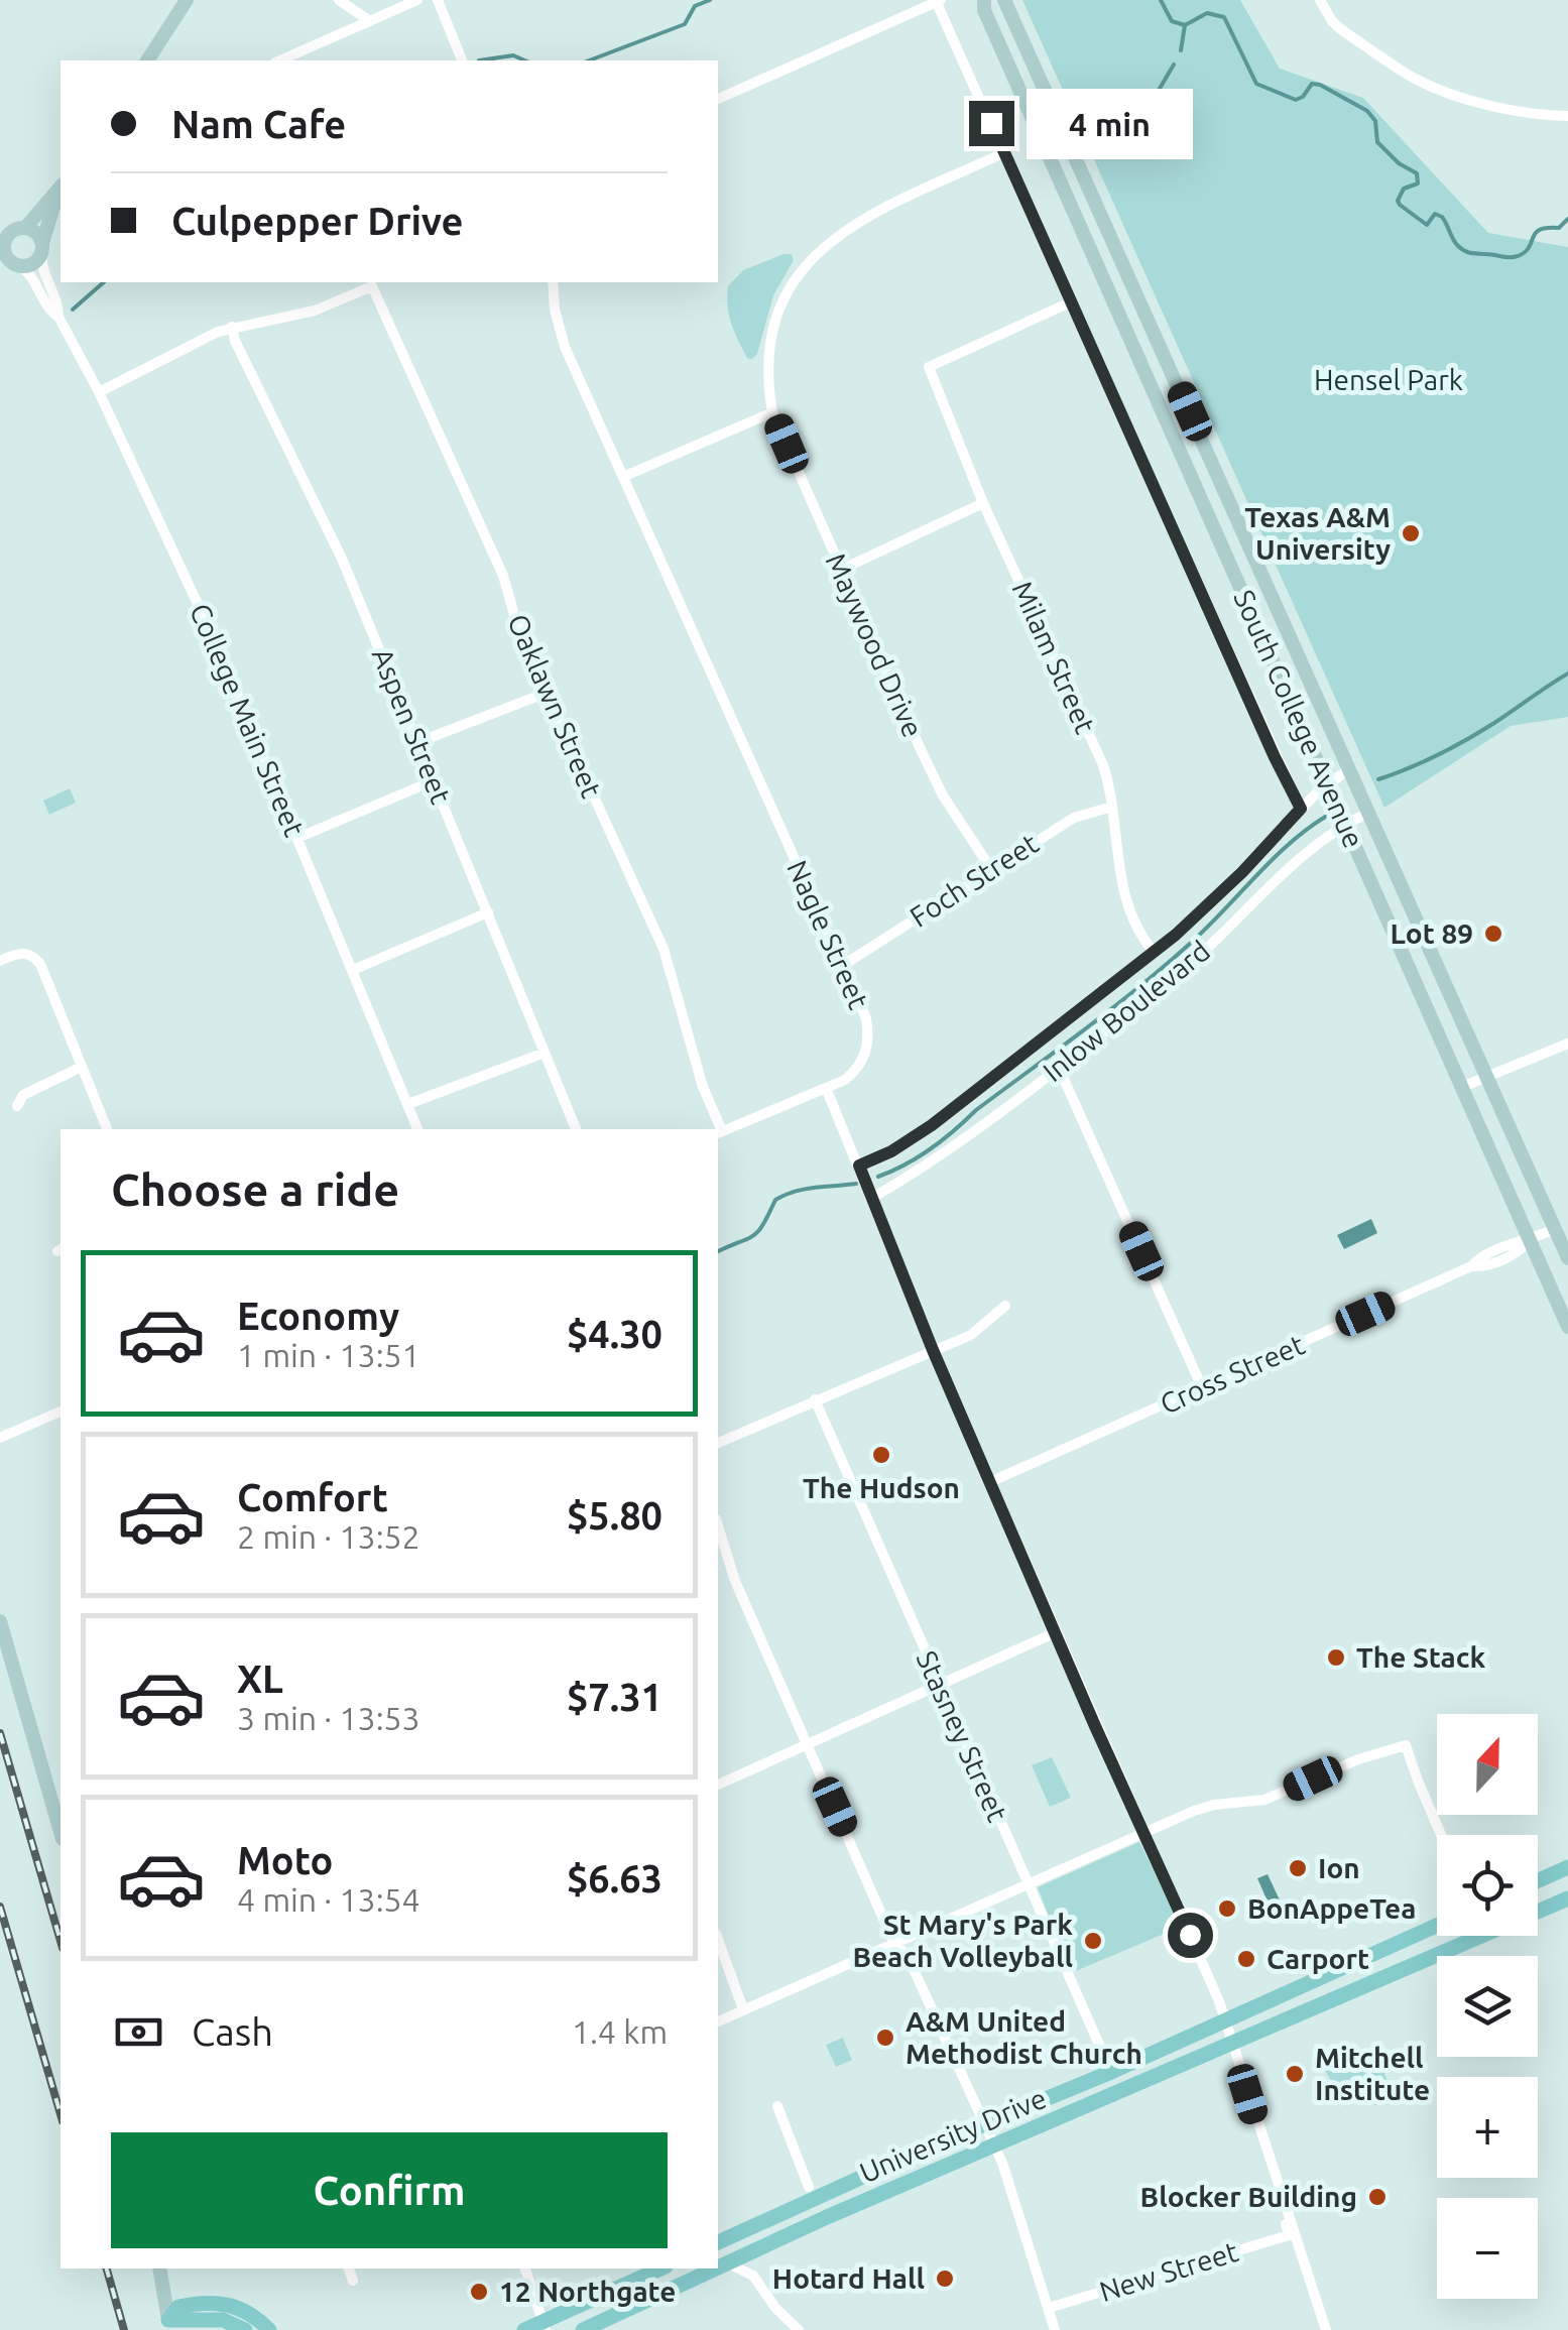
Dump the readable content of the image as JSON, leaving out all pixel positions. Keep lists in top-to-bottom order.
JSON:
{
  "streets": {
    "main road": ["South College Avenue", "University Drive"],
    "street": [
      "Maywood Drive",
      "Milam Street",
      "Oaklawn Street",
      "College Main Street",
      "Aspen Street",
      "Foch Street",
      "Nagle Street",
      "Inlow Boulevard",
      "Cross Street",
      "Stasney Street",
      "New Street"
    ]
  },
  "crossings": [
    ["Maywood Drive", "Foch Street"],
    ["Milam Street", "Foch Street"],
    ["Milam Street", "Inlow Boulevard"],
    ["Oaklawn Street", "Aspen Street"],
    ["South College Avenue", "Inlow Boulevard"],
    ["South College Avenue", "Cross Street"],
    ["Foch Street", "Nagle Street"],
    ["Stasney Street", "University Drive"]
  ],
  "parks": ["Hensel Park"],
  "places": [
    "Texas A&M University",
    "Lot 89",
    "The Hudson",
    "The Stack",
    "Ion",
    "BonAppeTea",
    "St Mary's Park Beach Volleyball",
    "Carport",
    "A&M United Methodist Church",
    "Mitchell Institute",
    "Blocker Building",
    "Hotard Hall",
    "12 Northgate"
  ],
  "north": "top",
  "page": {
    "banner": ["Nam Cafe", "Culpepper Drive"],
    "bubble": "4 min",
    "heading": "Choose a ride",
    "list": [
      {
        "name": "Economy",
        "note": "1 min · 13:51",
        "value": "$4.30"
      },
      {
        "name": "Comfort",
        "note": "2 min · 13:52",
        "value": "$5.80"
      },
      {
        "name": "XL",
        "note": "3 min · 13:53",
        "value": "$7.31"
      },
      {
        "name": "Moto",
        "note": "4 min · 13:54",
        "value": "$6.63"
      }
    ],
    "map_buttons": ["+", "−"],
    "pay": ["Cash", "1.4 km"],
    "buttons": "Confirm"
  }
}
